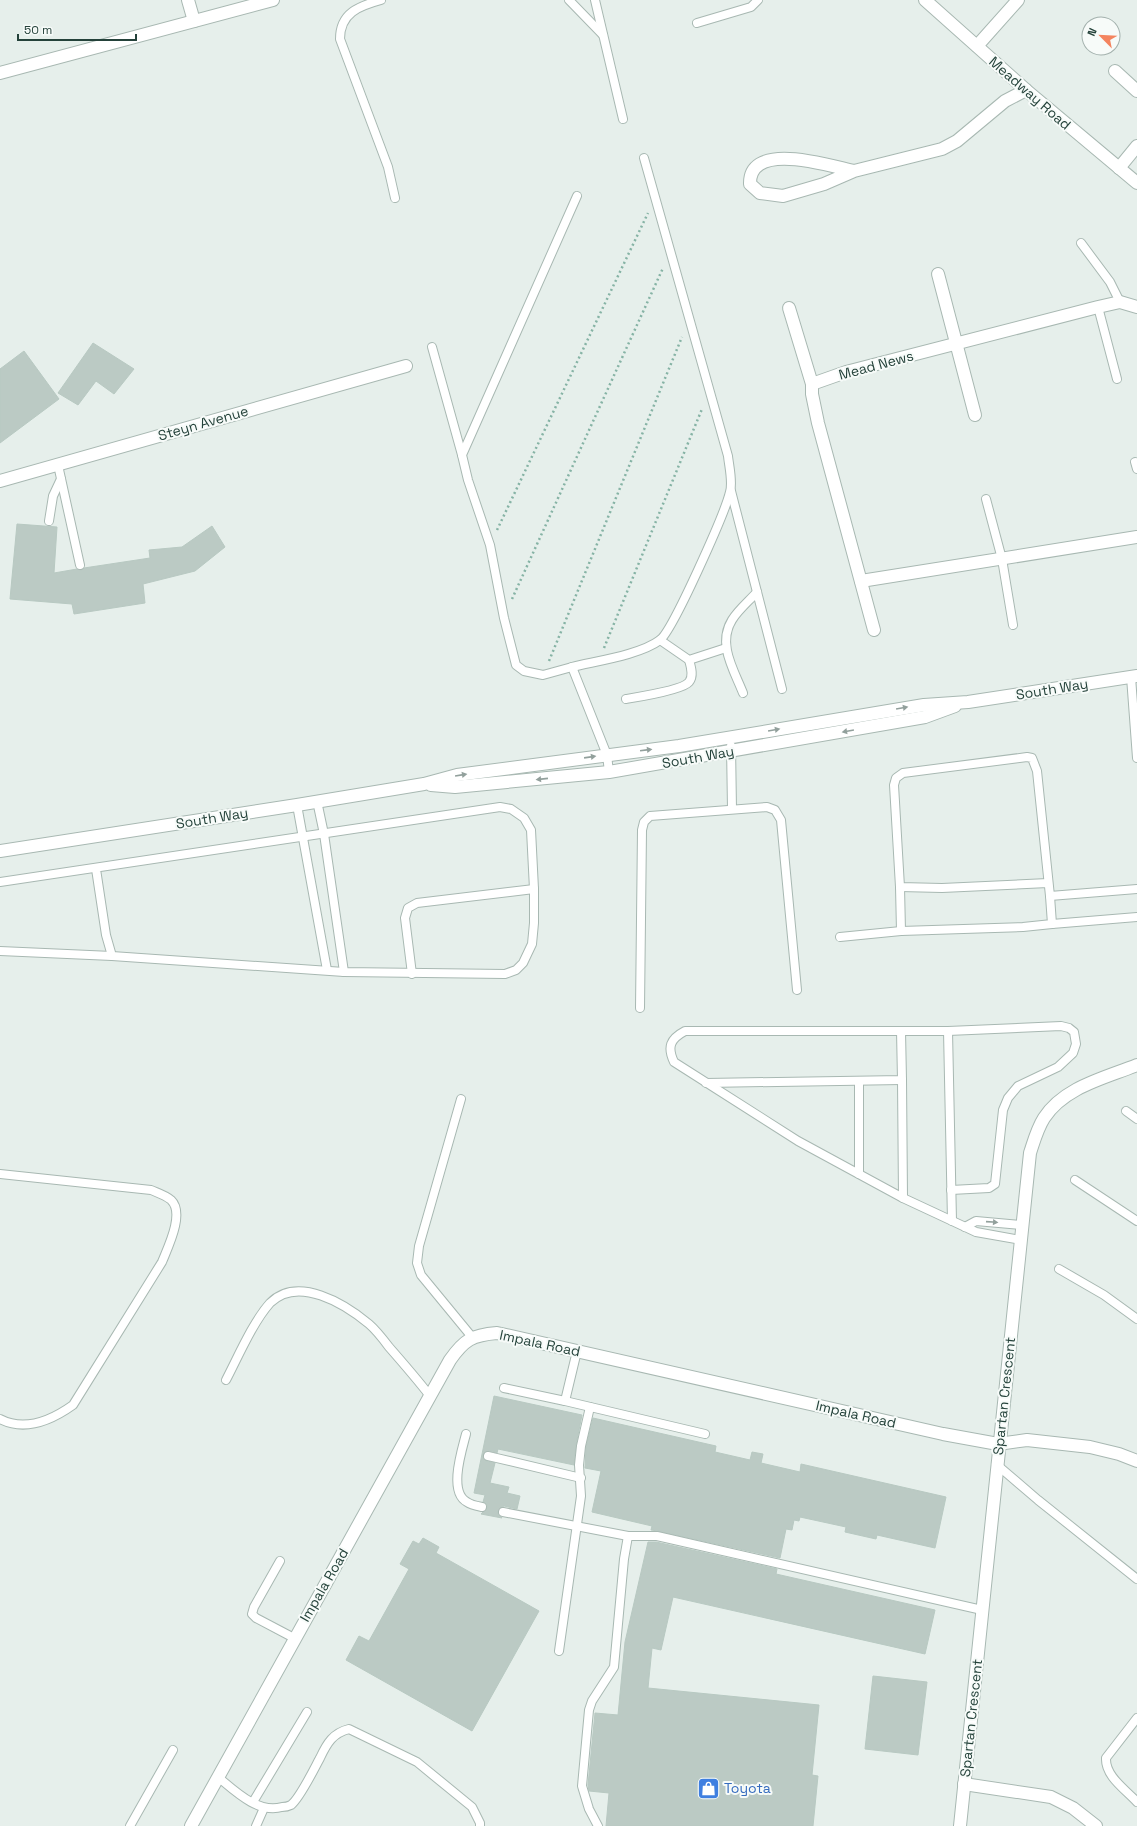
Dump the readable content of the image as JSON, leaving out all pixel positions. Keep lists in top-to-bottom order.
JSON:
{
  "streets": {
    "street": [
      "Meadway Road",
      "Mead News",
      "Steyn Avenue",
      "South Way",
      "Impala Road",
      "Spartan Crescent"
    ]
  },
  "crossings": [
    ["Impala Road", "Spartan Crescent"]
  ],
  "places": {
    "shop": ["Toyota"]
  },
  "scale_bar": "50 m",
  "north": "top left"
}
